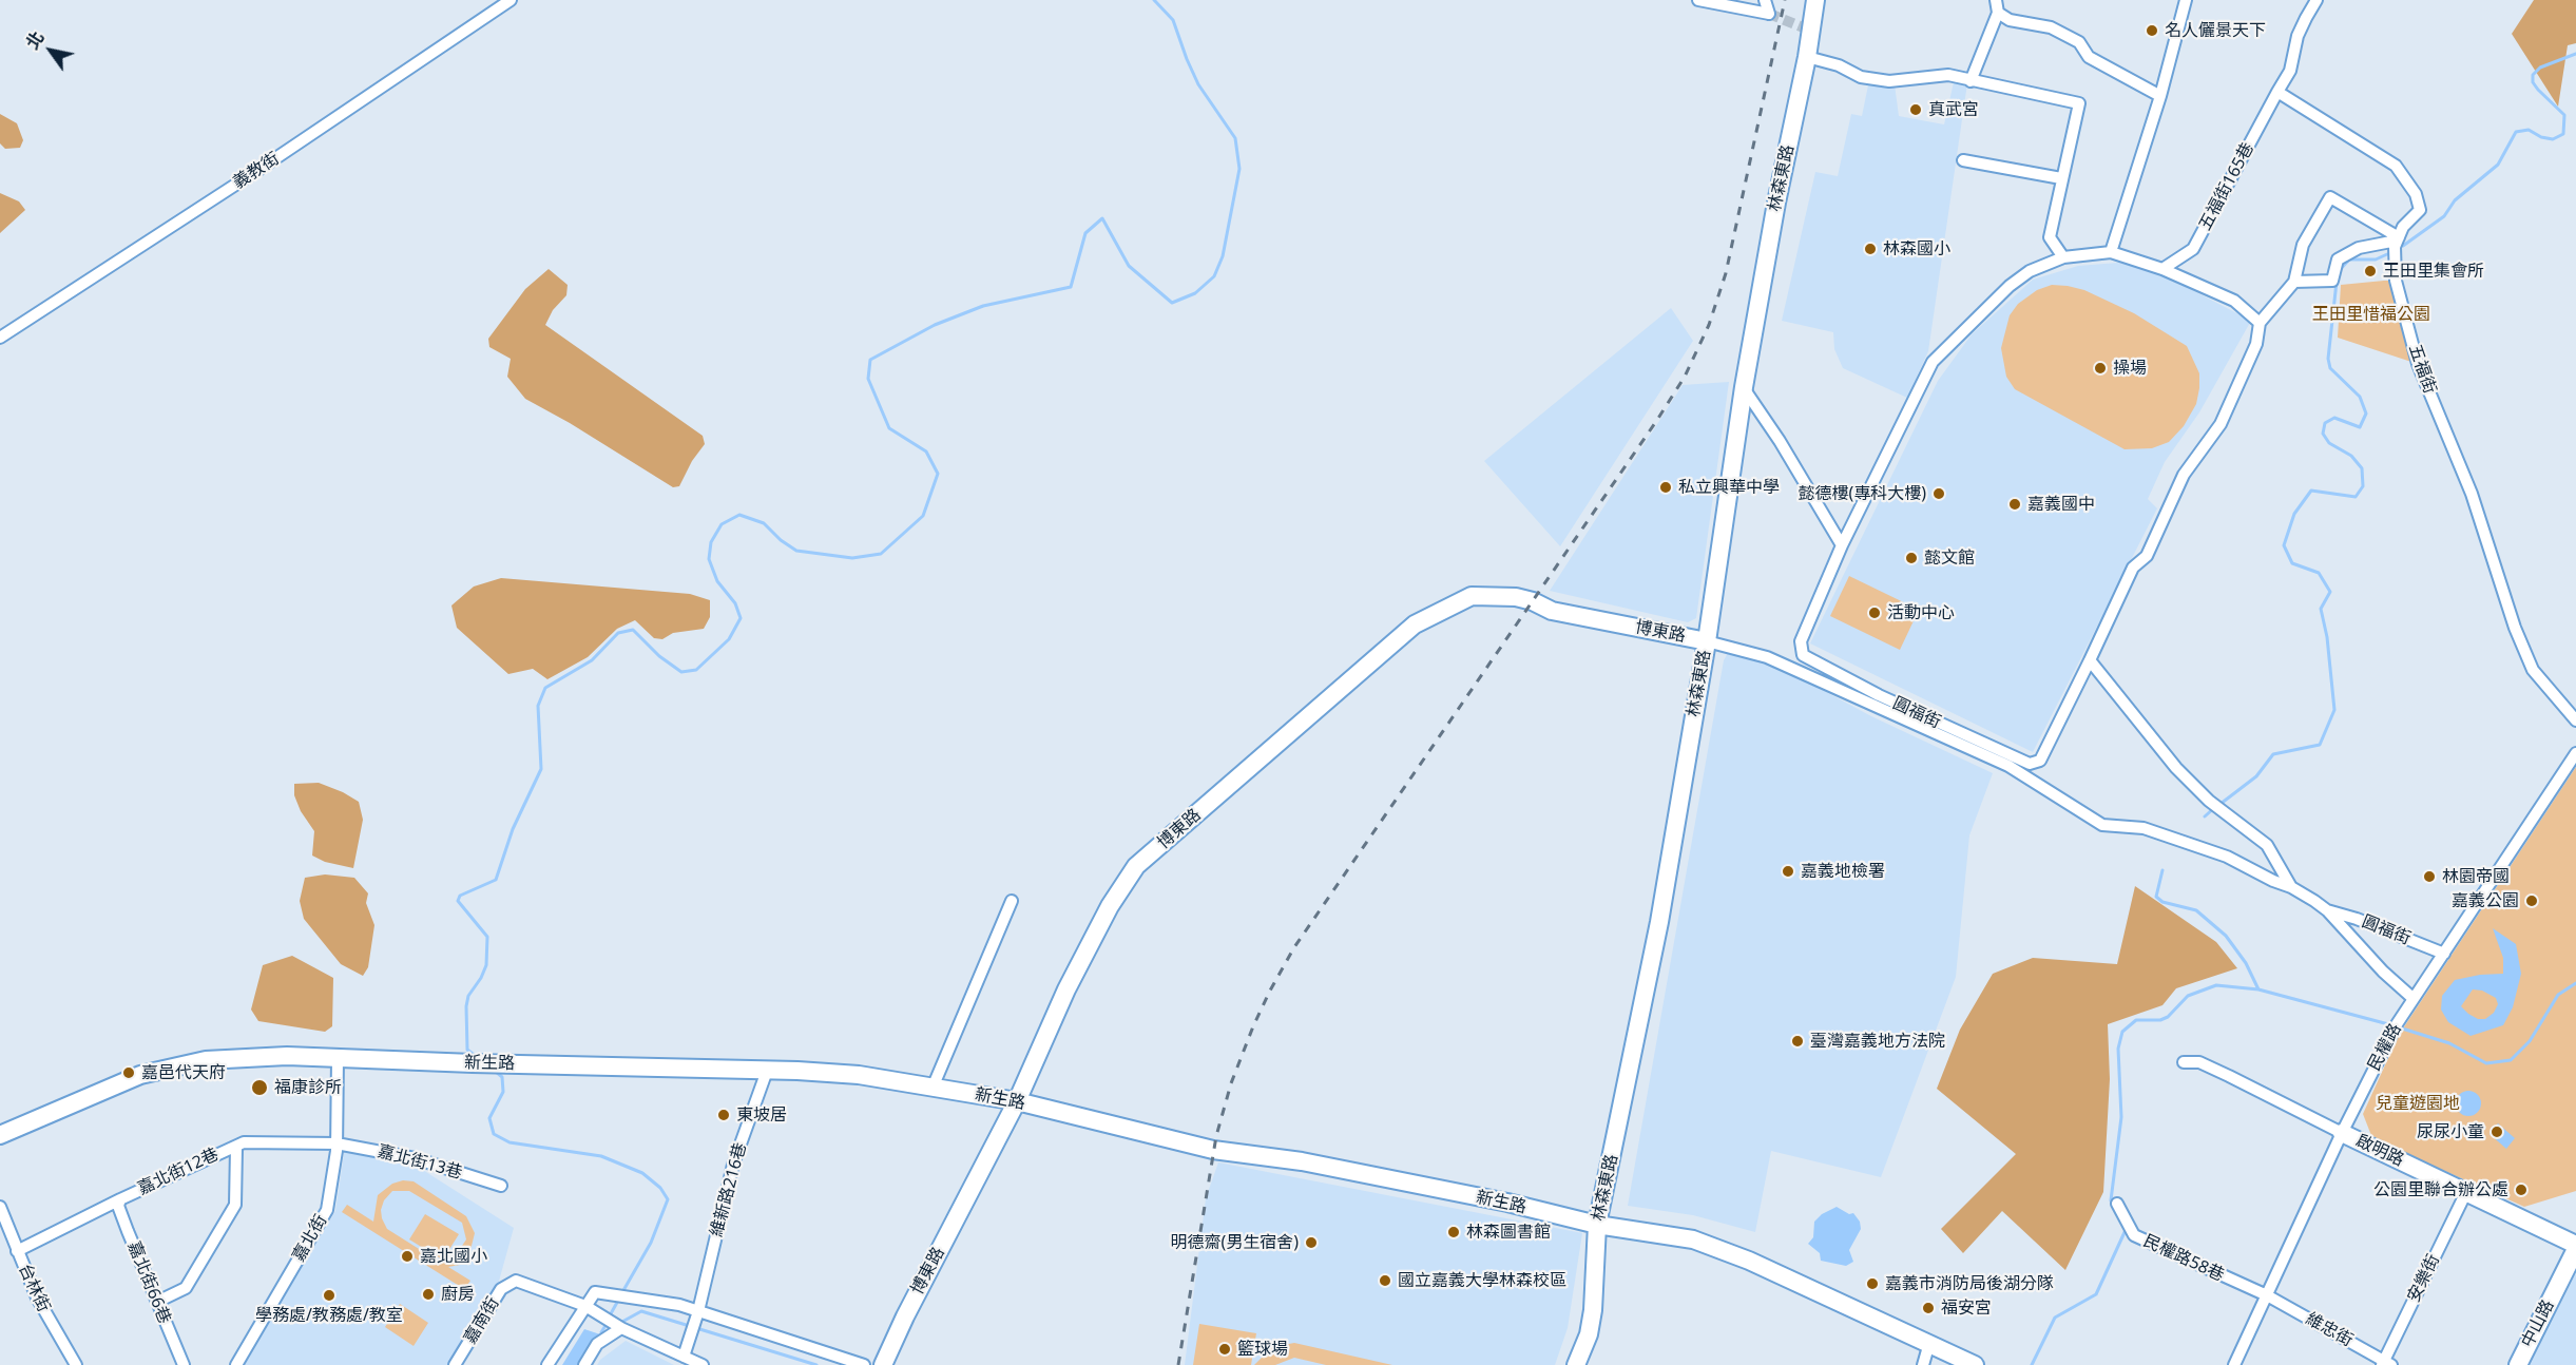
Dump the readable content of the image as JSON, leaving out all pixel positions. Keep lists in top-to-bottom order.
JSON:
{
  "streets": {
    "street": [
      "義教街",
      "林森東路",
      "五福街165巷",
      "五福街",
      "博東路",
      "圓福街",
      "民權路",
      "新生路",
      "啟明路",
      "嘉北街13巷",
      "嘉北街12巷",
      "維新路216巷",
      "嘉北街",
      "民權路58巷",
      "安樂街",
      "嘉北街66巷",
      "台林街",
      "嘉南街",
      "中山路",
      "維忠街"
    ]
  },
  "crossings": [
    ["林森東路", "博東路"],
    ["林森東路", "圓福街"],
    ["林森東路", "新生路"],
    ["博東路", "圓福街"],
    ["博東路", "新生路"],
    ["圓福街", "民權路"],
    ["民權路", "啟明路"],
    ["民權路", "民權路58巷"],
    ["民權路", "維忠街"],
    ["新生路", "維新路216巷"],
    ["新生路", "嘉北街"],
    ["啟明路", "安樂街"],
    ["啟明路", "中山路"],
    ["嘉北街13巷", "嘉北街12巷"],
    ["嘉北街13巷", "嘉北街"],
    ["嘉北街12巷", "嘉北街"],
    ["嘉北街12巷", "嘉北街66巷"],
    ["嘉北街12巷", "台林街"],
    ["維新路216巷", "嘉南街"],
    ["民權路58巷", "維忠街"],
    ["安樂街", "維忠街"]
  ],
  "parks": ["王田里惜福公園", "兒童遊園地"],
  "places": [
    "名人儷景天下",
    "真武宮",
    "林森國小",
    "王田里集會所",
    "操場",
    "私立興華中學",
    "懿德樓(專科大樓)",
    "嘉義國中",
    "懿文館",
    "活動中心",
    "嘉義地檢署",
    "林園帝國",
    "嘉義公園",
    "臺灣嘉義地方法院",
    "嘉邑代天府",
    "福康診所",
    "東坡居",
    "尿尿小童",
    "公園里聯合辦公處",
    "林森圖書館",
    "明德齋(男生宿舍)",
    "嘉北國小",
    "國立嘉義大學林森校區",
    "嘉義市消防局後湖分隊",
    "廚房",
    "學務處/教務處/教室",
    "福安宮",
    "籃球場"
  ],
  "north": "top left"
}
